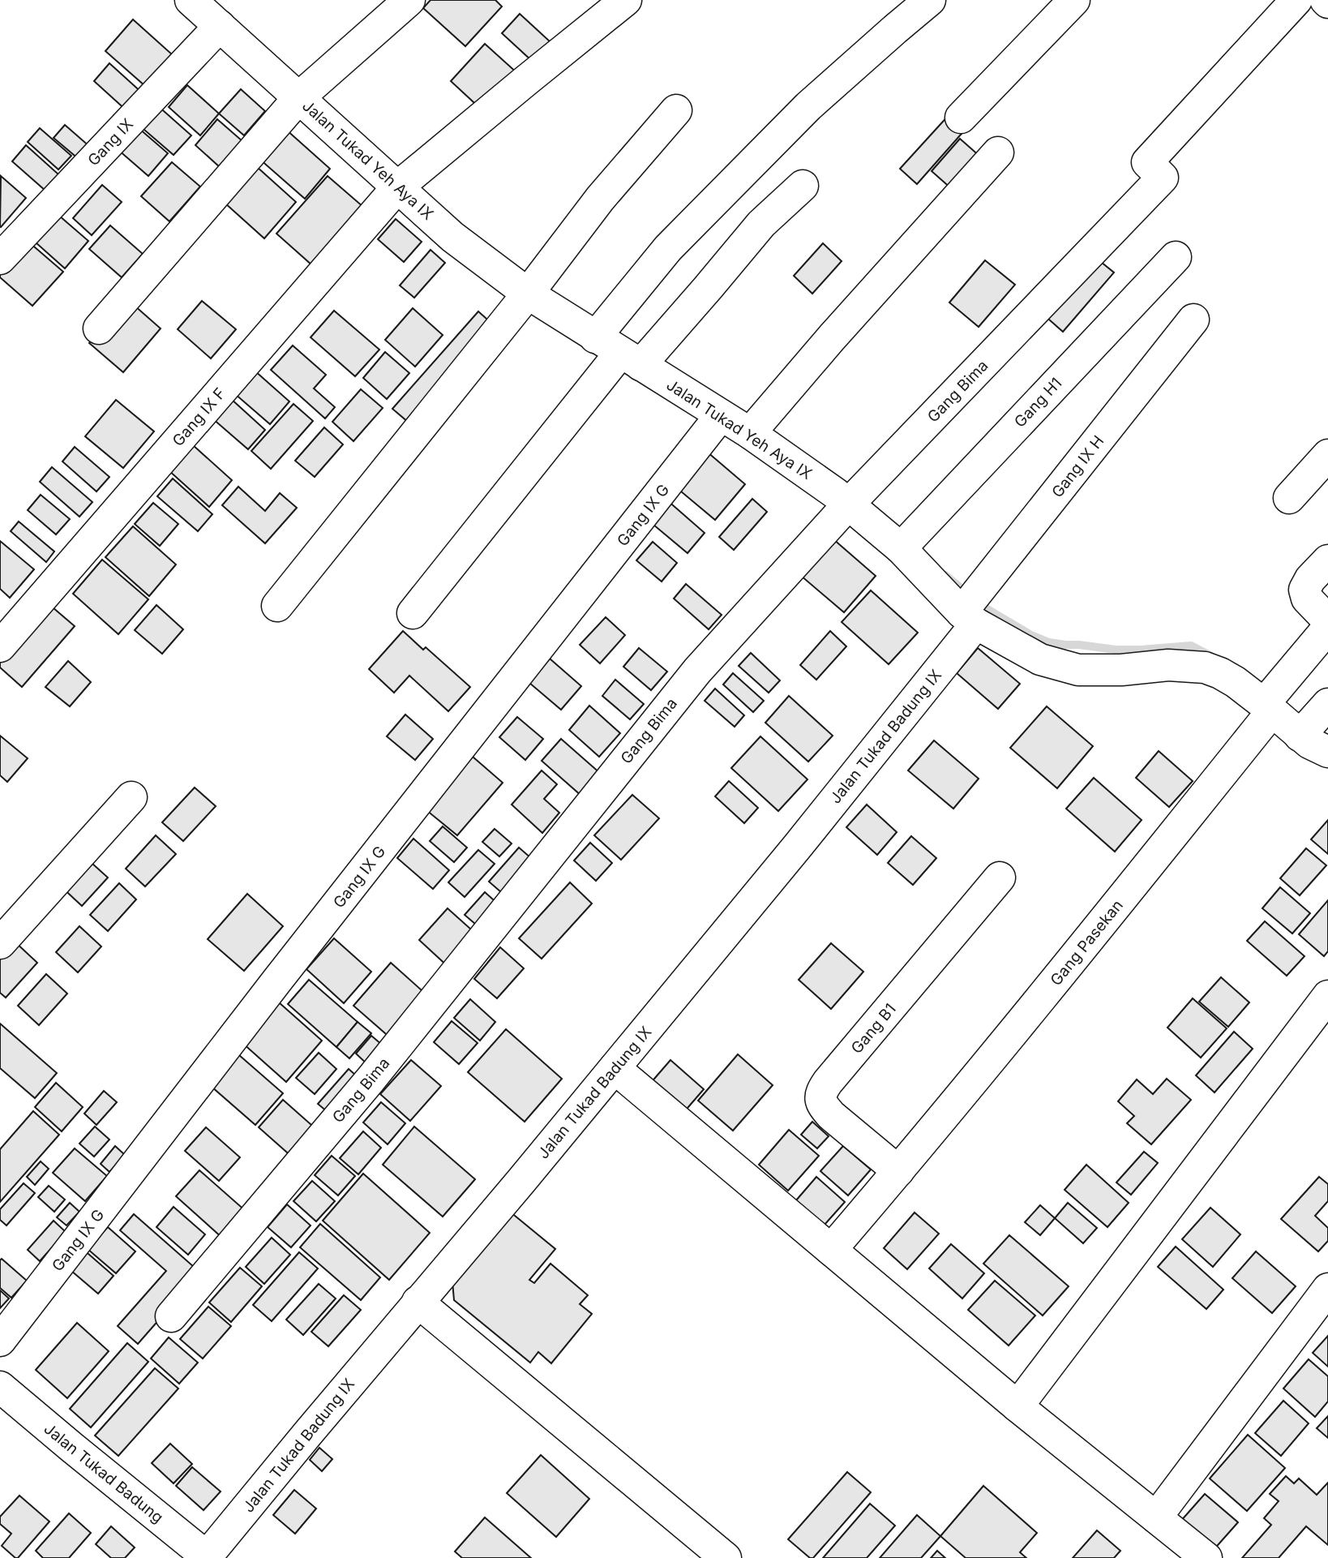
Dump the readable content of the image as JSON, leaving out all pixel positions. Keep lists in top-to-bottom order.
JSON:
{
  "streets": {
    "street": [
      "Gang IX",
      "Jalan Tukad Yeh Aya IX",
      "Gang Bima",
      "Gang H1",
      "Gang IX F",
      "Gang IX H",
      "Gang IX G",
      "Jalan Tukad Badung IX",
      "Gang Pasekan",
      "Gang B1",
      "Jalan Tukad Badung"
    ]
  },
  "crossings": [
    ["Gang IX", "Jalan Tukad Yeh Aya IX"],
    ["Jalan Tukad Yeh Aya IX", "Gang Bima"],
    ["Jalan Tukad Yeh Aya IX", "Gang H1"],
    ["Jalan Tukad Yeh Aya IX", "Gang IX F"],
    ["Jalan Tukad Yeh Aya IX", "Gang IX H"],
    ["Jalan Tukad Yeh Aya IX", "Gang IX G"],
    ["Jalan Tukad Yeh Aya IX", "Jalan Tukad Badung IX"],
    ["Jalan Tukad Yeh Aya IX", "Gang Pasekan"],
    ["Gang IX H", "Jalan Tukad Badung IX"],
    ["Jalan Tukad Badung IX", "Jalan Tukad Badung"],
    ["Gang Pasekan", "Gang B1"]
  ]
}
